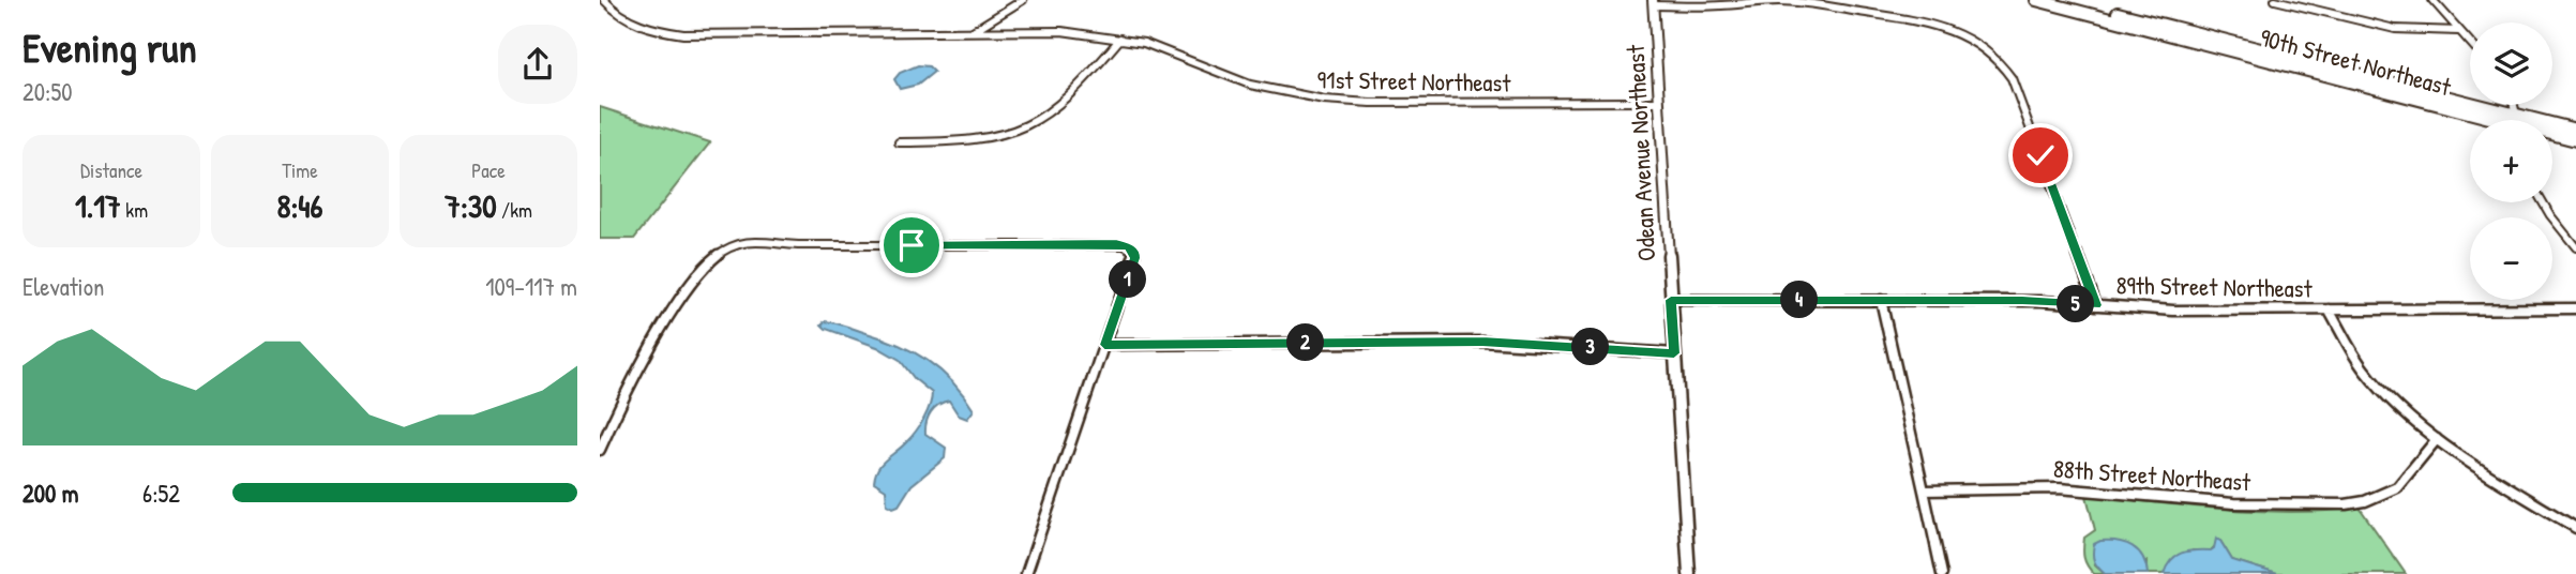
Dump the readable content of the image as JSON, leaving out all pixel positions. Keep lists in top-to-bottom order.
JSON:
{
  "streets": {
    "main road": ["90th Street Northeast"],
    "street": [
      "91st Street Northeast",
      "Odean Avenue Northeast",
      "89th Street Northeast",
      "88th Street Northeast"
    ]
  },
  "crossings": [
    ["91st Street Northeast", "Odean Avenue Northeast"],
    ["Odean Avenue Northeast", "89th Street Northeast"]
  ],
  "page": {
    "heading": ["Evening run", "20:50"],
    "map_buttons": ["+", "−"],
    "stats": [
      ["Distance", "1.17 km"],
      ["Time", "8:46"],
      ["Pace", "7:30 /km"]
    ],
    "chart": ["Elevation", "109–117 m"],
    "pins": [
      "1",
      "4",
      "5",
      "2",
      "3"
    ],
    "list": [
      {
        "name": "200 m",
        "note": "6:52"
      }
    ]
  }
}
